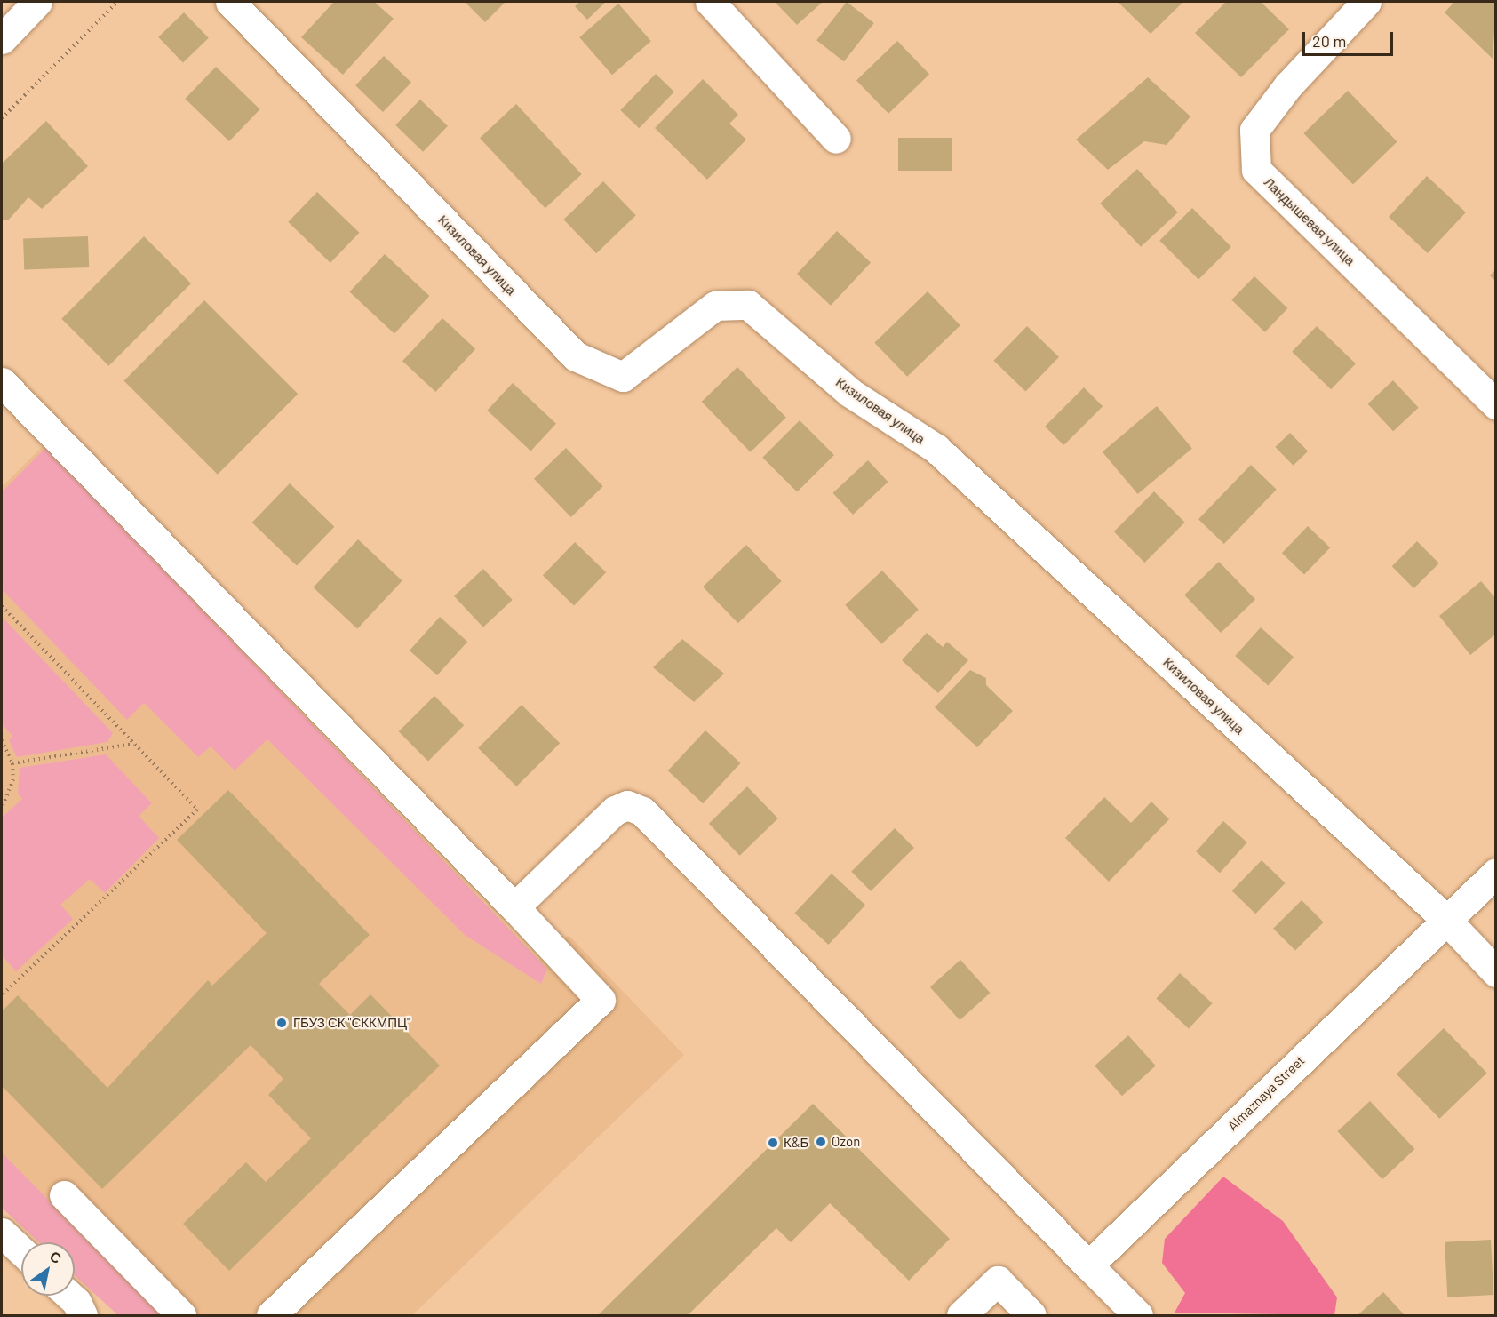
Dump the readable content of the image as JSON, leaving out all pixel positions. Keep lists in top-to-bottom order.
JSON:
{
  "streets": {
    "street": ["Ландышевая улица", "Кизиловая улица", "Almaznaya Street"]
  },
  "crossings": [
    ["Кизиловая улица", "Almaznaya Street"]
  ],
  "places": ["ГБУЗ СК \"СККМПЦ\"", "Ozon", "К&Б"],
  "scale_bar": "20 m",
  "north": "top right"
}
